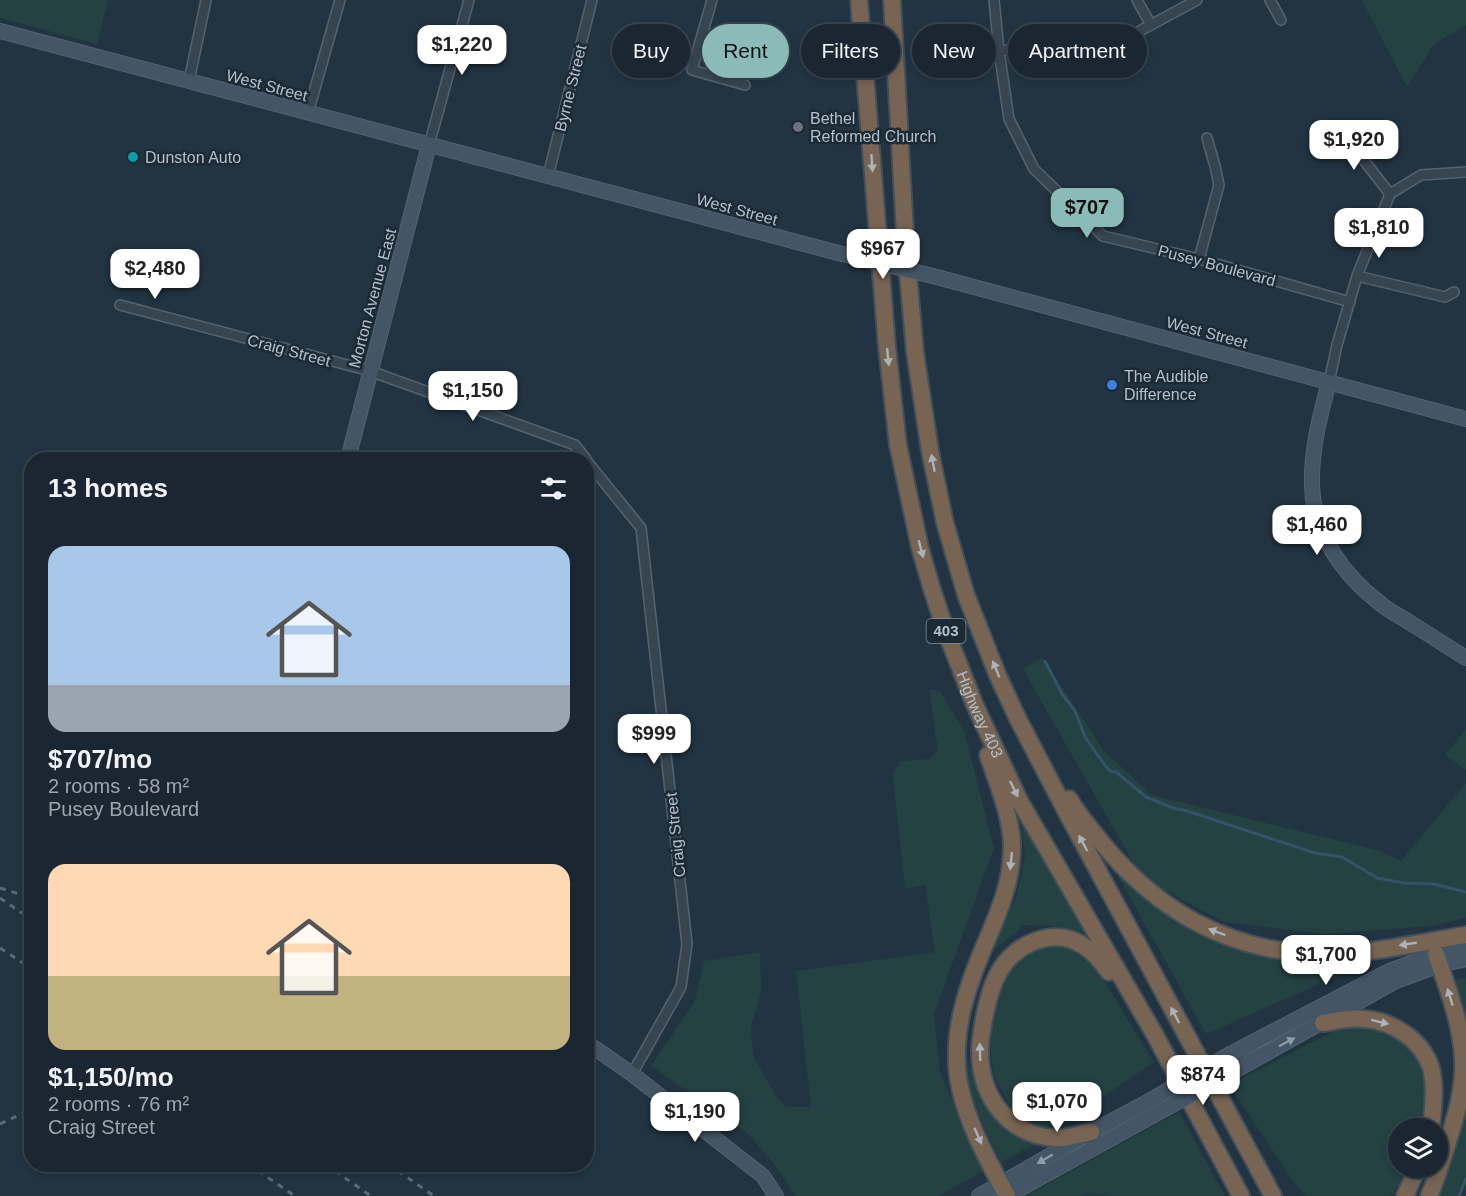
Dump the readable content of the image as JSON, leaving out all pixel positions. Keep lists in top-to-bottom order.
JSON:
{
  "streets": {
    "highway": ["403", "Highway 403"],
    "main road": ["West Street", "Morton Avenue East"],
    "street": ["Byrne Street", "Pusey Boulevard", "Craig Street"]
  },
  "crossings": [
    ["West Street", "Byrne Street"],
    ["West Street", "Morton Avenue East"],
    ["Morton Avenue East", "Craig Street"]
  ],
  "places": ["Bethel Reformed Church", "Dunston Auto", "The Audible Difference"],
  "page": {
    "chip": [
      "Buy",
      "Rent",
      "Filters",
      "New",
      "Apartment"
    ],
    "price": [
      "$1,220",
      "$1,920",
      "$707",
      "$1,810",
      "$967",
      "$2,480",
      "$1,150",
      "$1,460",
      "$999",
      "$1,700",
      "$874",
      "$1,070",
      "$1,190"
    ],
    "heading": "13 homes",
    "list": [
      {
        "name": "$707/mo",
        "note": "2 rooms · 58 m² · Pusey Boulevard"
      },
      {
        "name": "$1,150/mo",
        "note": "2 rooms · 76 m² · Craig Street"
      }
    ]
  }
}
